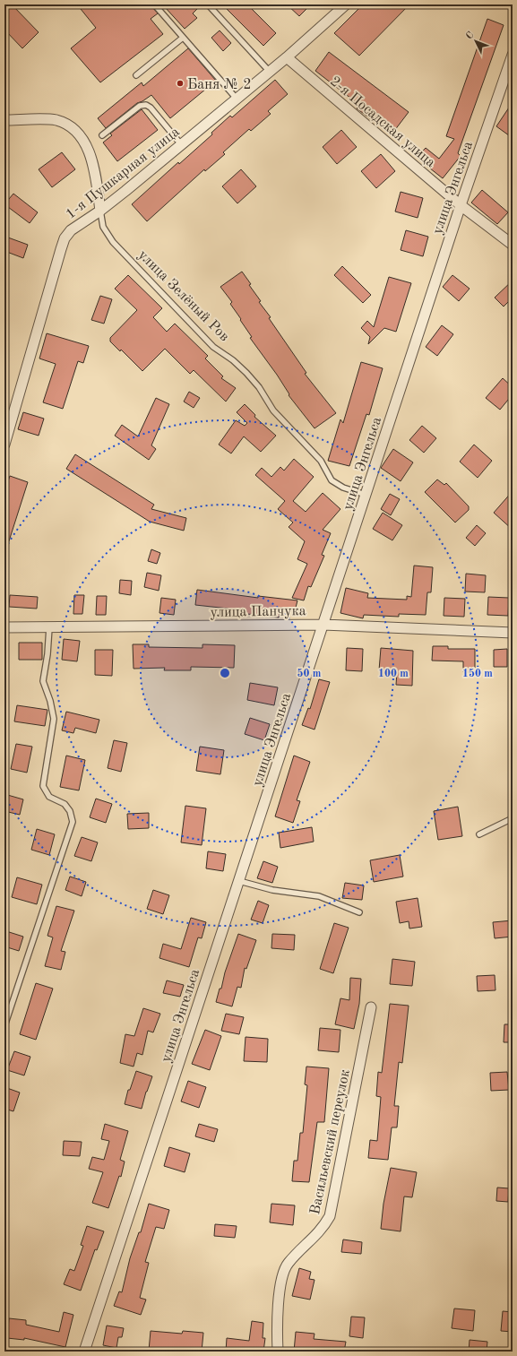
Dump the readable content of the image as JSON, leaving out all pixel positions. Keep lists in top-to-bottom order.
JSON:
{
  "streets": {
    "street": [
      "2-я Посадская улица",
      "1-я Пушкарная улица",
      "улица Энгельса",
      "улица Зелёный Ров",
      "улица Панчука",
      "Васильевский переулок"
    ]
  },
  "crossings": [
    ["2-я Посадская улица", "1-я Пушкарная улица"],
    ["2-я Посадская улица", "улица Энгельса"],
    ["1-я Пушкарная улица", "улица Зелёный Ров"],
    ["улица Энгельса", "улица Зелёный Ров"],
    ["улица Энгельса", "улица Панчука"]
  ],
  "places": ["Баня № 2"],
  "north": "top left",
  "rings": ["50 m", "100 m", "150 m"]
}
